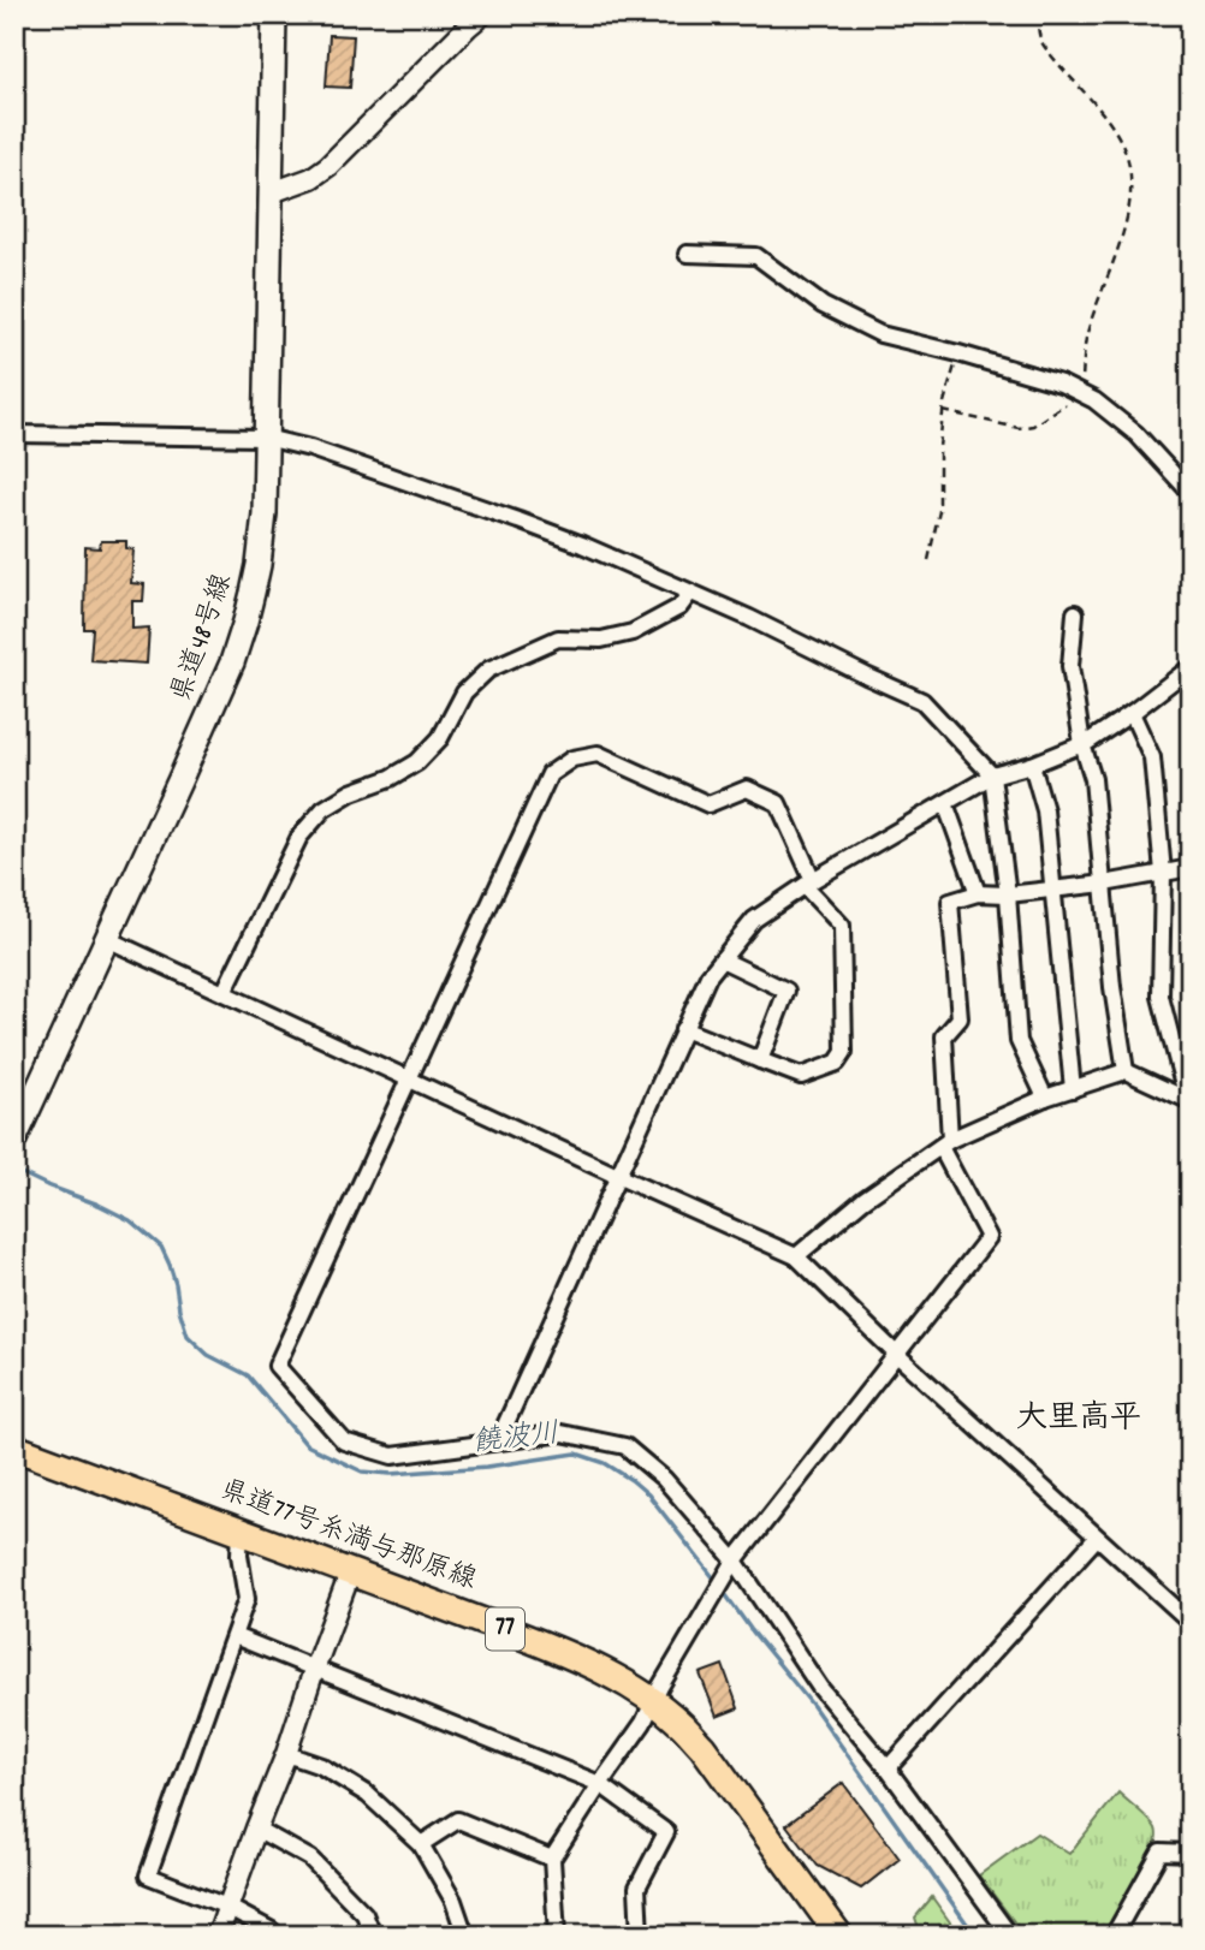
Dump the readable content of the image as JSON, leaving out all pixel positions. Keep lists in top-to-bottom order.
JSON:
{
  "streets": {
    "main road": ["県道48号線", "県道77号糸満与那原線", "77"]
  },
  "districts": ["大里高平"],
  "water": ["饒波川"]
}
